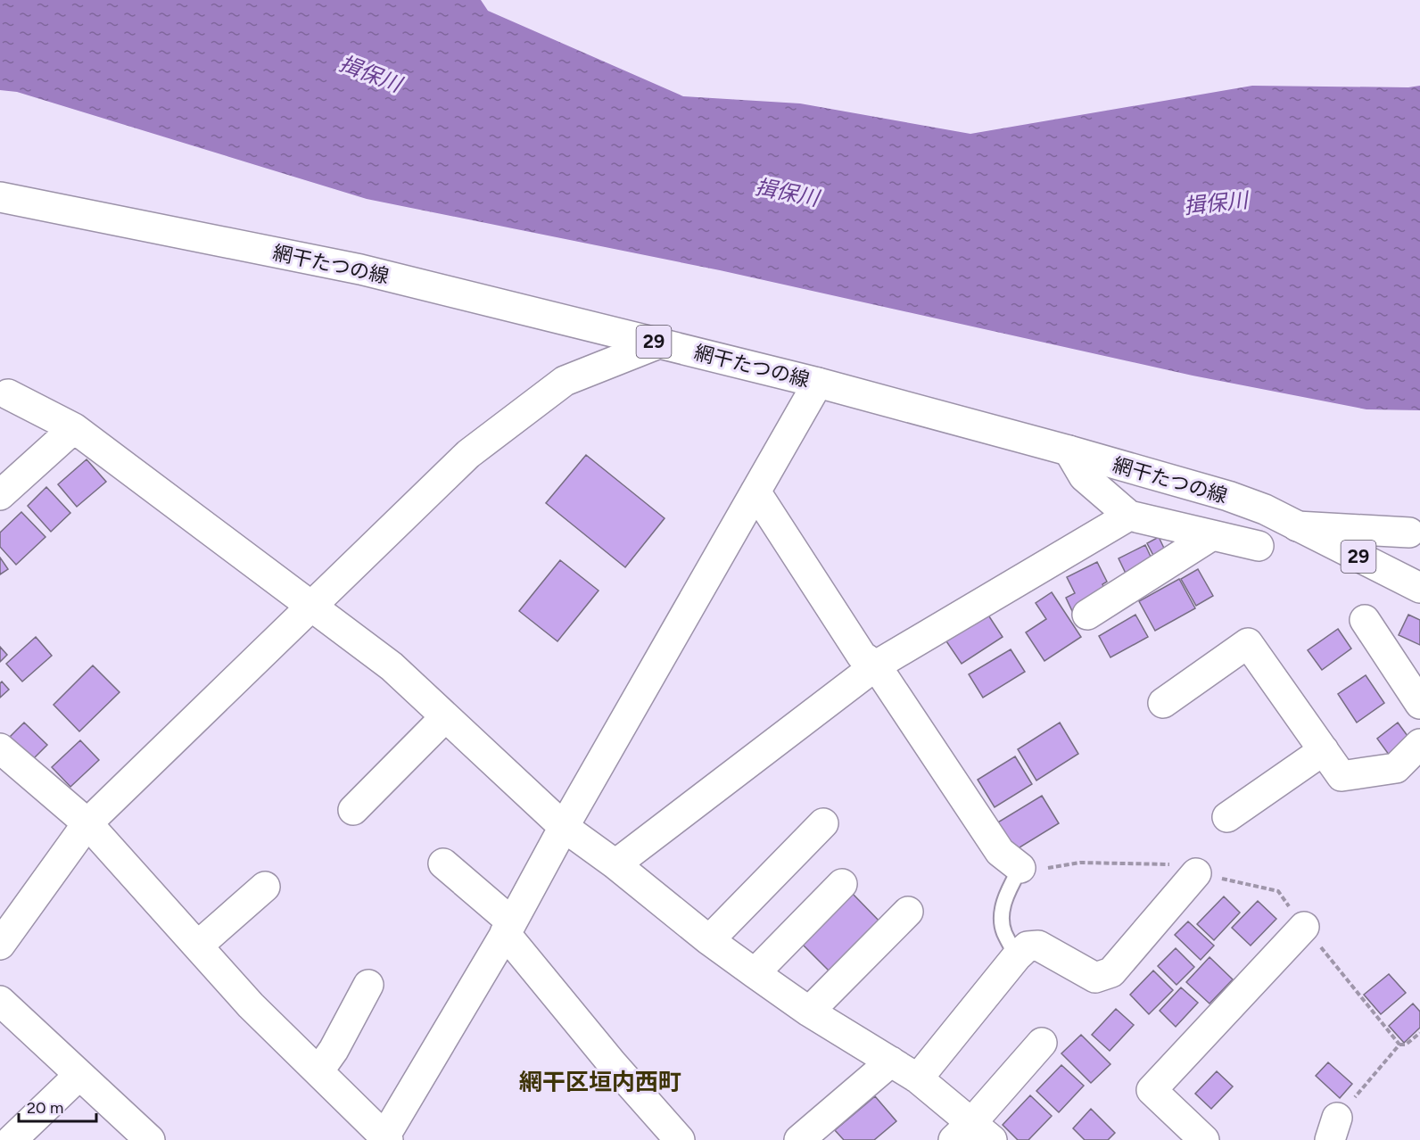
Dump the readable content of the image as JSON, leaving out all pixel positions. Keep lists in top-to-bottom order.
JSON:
{
  "streets": {
    "street": ["網干たつの線", "29"]
  },
  "districts": ["網干区垣内西町"],
  "water": ["揖保川"],
  "scale_bar": "20 m"
}
